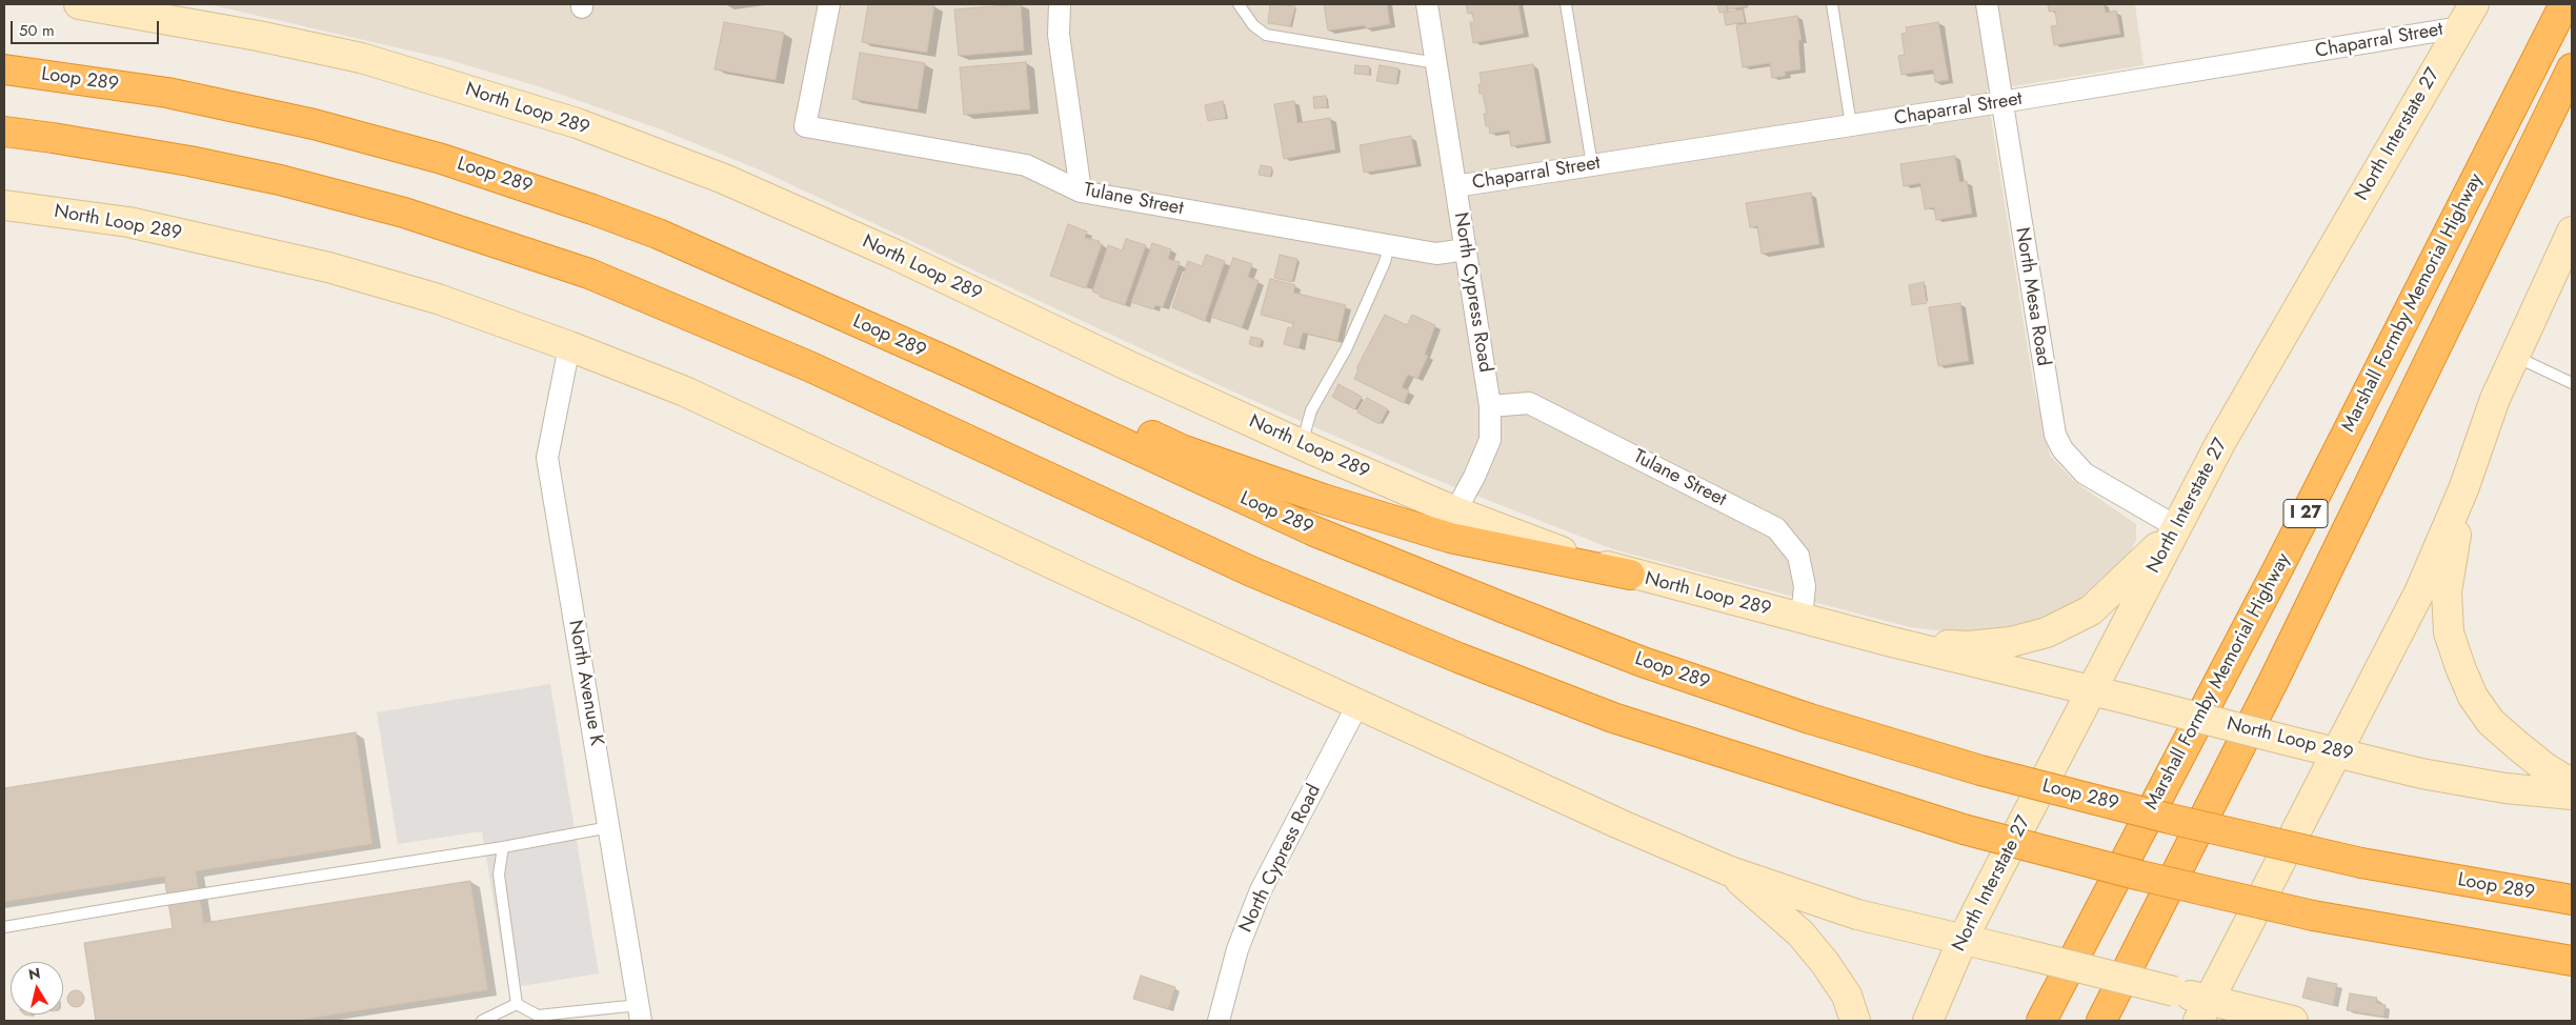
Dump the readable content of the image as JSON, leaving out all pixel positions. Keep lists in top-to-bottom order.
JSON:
{
  "streets": {
    "highway": ["Loop 289", "Marshall Formby Memorial Highway", "I 27"],
    "main road": ["North Loop 289", "North Interstate 27"],
    "street": [
      "Chaparral Street",
      "Tulane Street",
      "North Cypress Road",
      "North Mesa Road",
      "North Avenue K"
    ]
  },
  "crossings": [
    ["Chaparral Street", "North Interstate 27"],
    ["Chaparral Street", "North Cypress Road"],
    ["Chaparral Street", "North Mesa Road"],
    ["North Loop 289", "North Interstate 27"],
    ["North Loop 289", "Tulane Street"],
    ["North Loop 289", "North Cypress Road"],
    ["North Loop 289", "North Avenue K"],
    ["North Interstate 27", "North Mesa Road"],
    ["Tulane Street", "North Cypress Road"]
  ],
  "scale_bar": "50 m",
  "north": "top"
}
